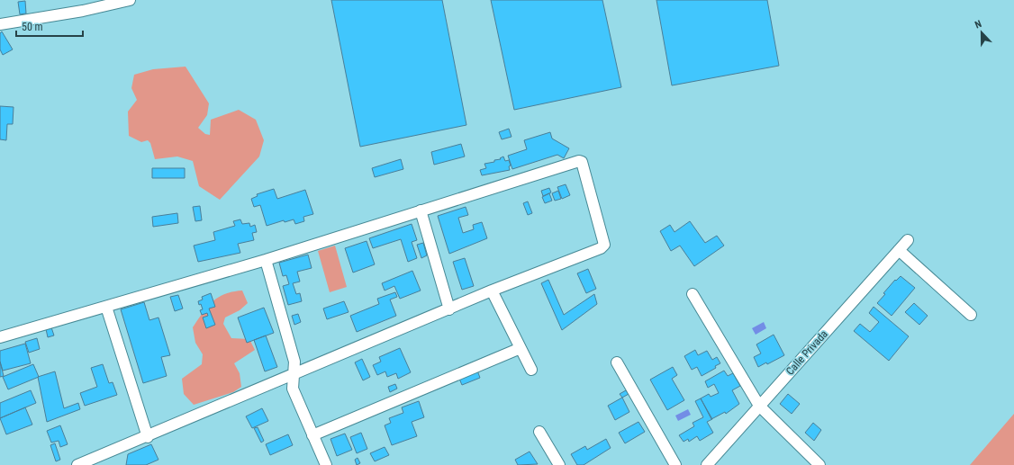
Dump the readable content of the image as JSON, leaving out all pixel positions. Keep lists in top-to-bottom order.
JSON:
{
  "streets": {
    "street": ["Calle Privada"]
  },
  "scale_bar": "50 m",
  "north": "top"
}
